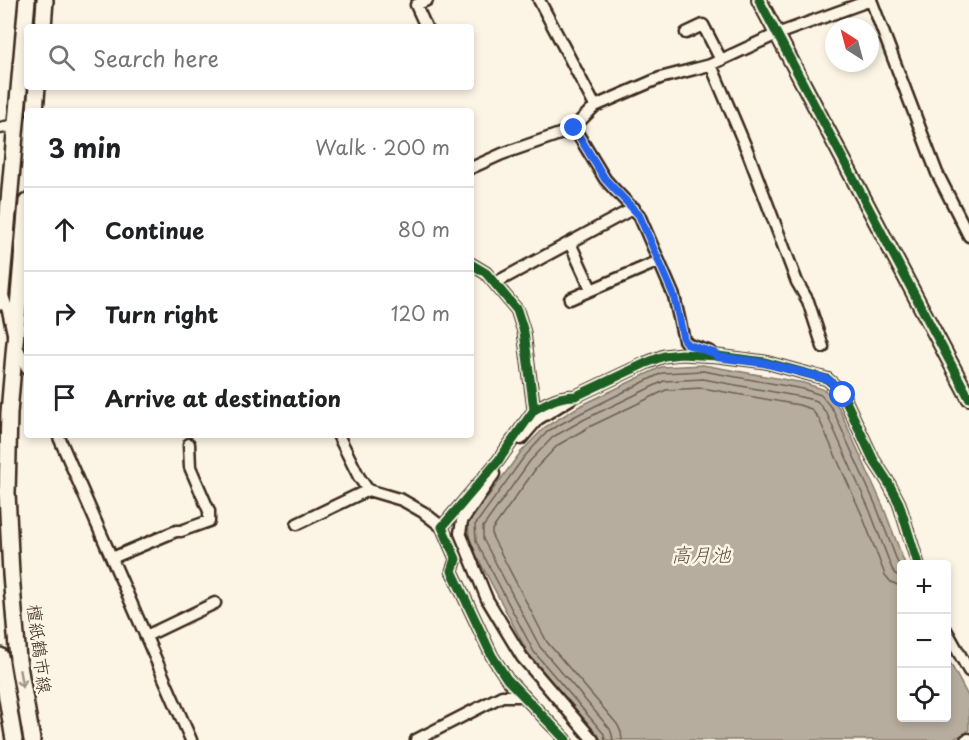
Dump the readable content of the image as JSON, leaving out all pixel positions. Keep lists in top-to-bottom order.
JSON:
{
  "streets": {
    "main road": ["檀紙鶴市線"]
  },
  "one_way": ["檀紙鶴市線"],
  "water": ["高月池"],
  "north": "top left",
  "page": {
    "search": "Search here",
    "heading": ["3 min", "Walk · 200 m"],
    "list": [
      ["Continue", "80 m"],
      ["Turn right", "120 m"],
      "Arrive at destination"
    ],
    "map_buttons": ["+", "−"]
  }
}
